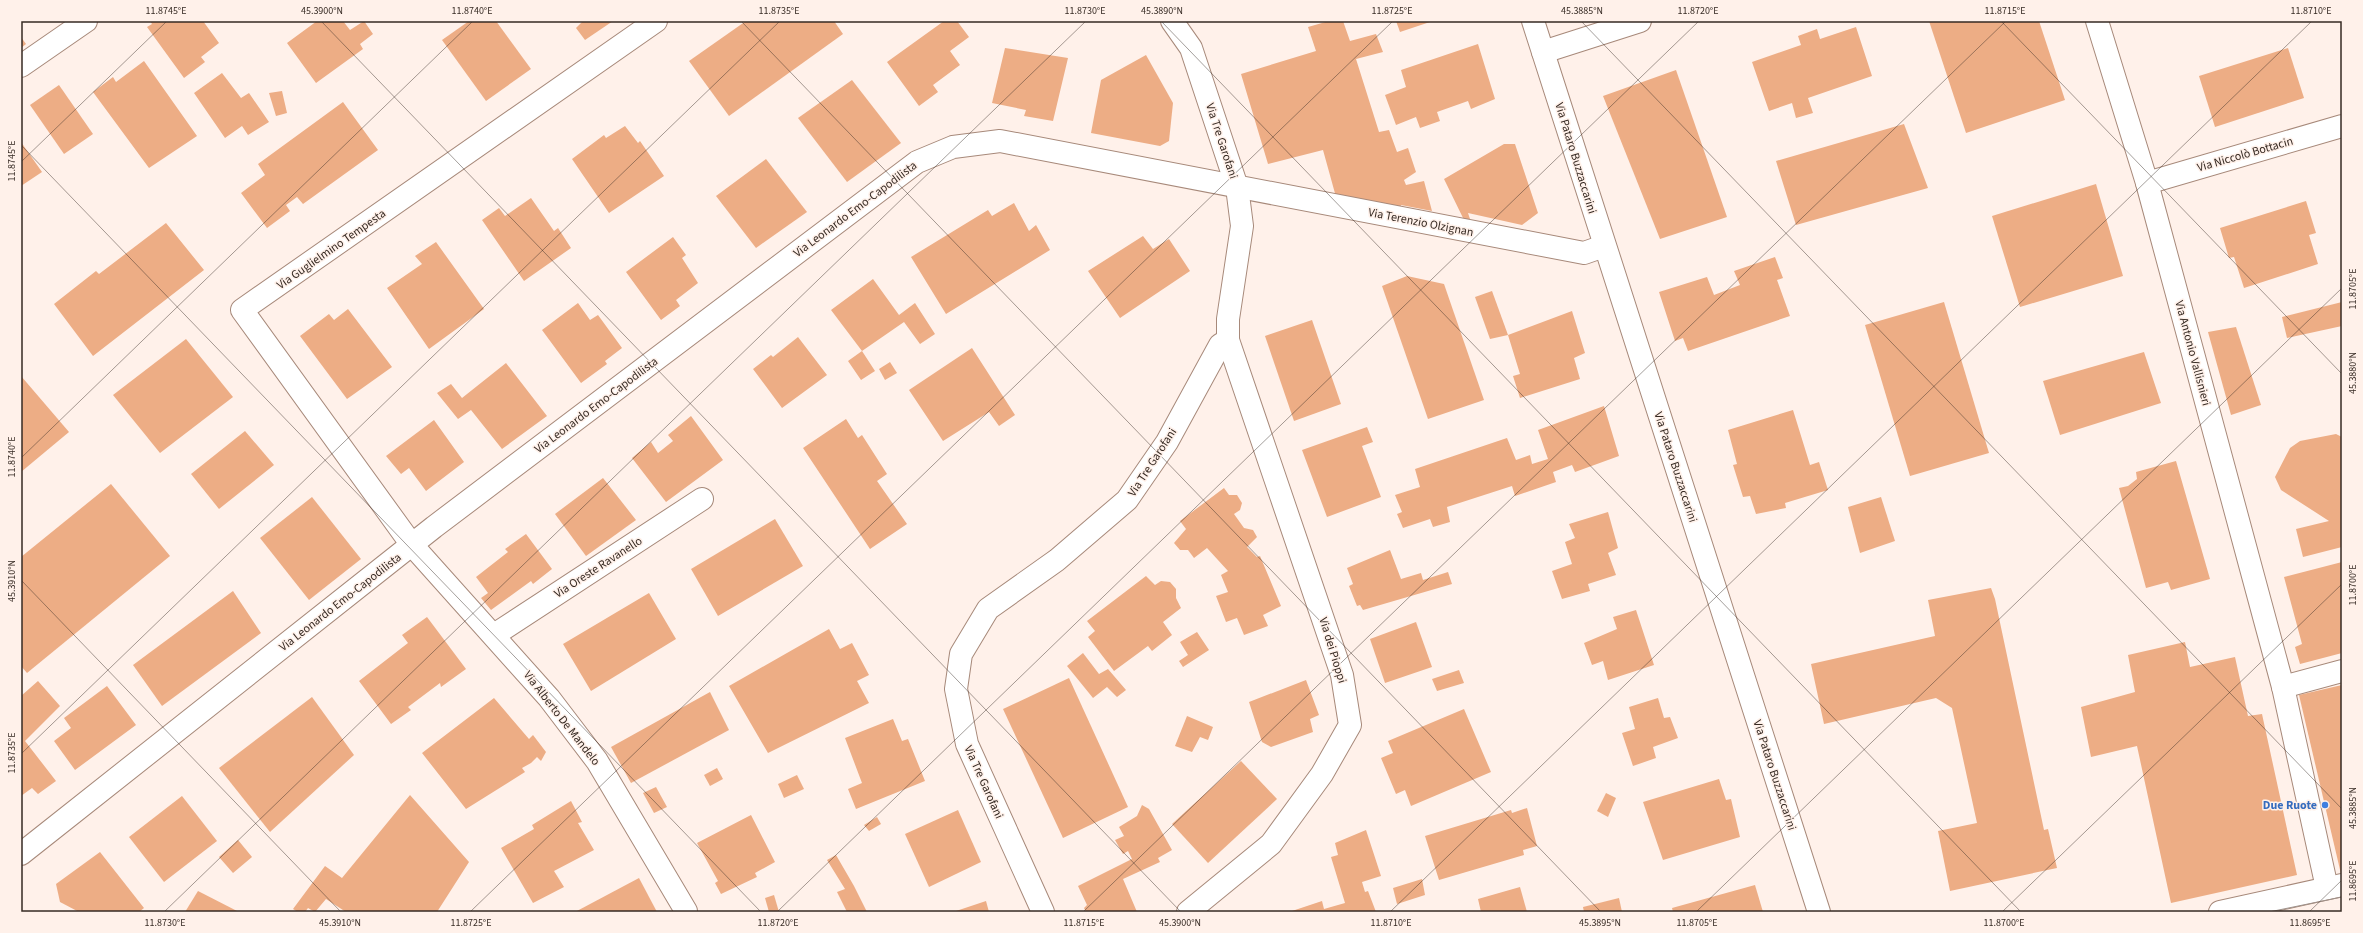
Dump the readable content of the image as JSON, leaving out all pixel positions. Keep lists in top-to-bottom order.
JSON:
{
  "streets": {
    "street": [
      "Via Tre Garofani",
      "Via Niccolò Bottacin",
      "Via Pataro Buzzaccarini",
      "Via Leonardo Emo-Capodilista",
      "Via Terenzio Olzignan",
      "Via Guglielmino Tempesta",
      "Via Antonio Vallisnieri",
      "Via Oreste Ravanello",
      "Via dei Pioppi",
      "Via Alberto De Mandelo"
    ]
  },
  "crossings": [
    ["Via Tre Garofani", "Via Leonardo Emo-Capodilista"],
    ["Via Tre Garofani", "Via Terenzio Olzignan"],
    ["Via Tre Garofani", "Via dei Pioppi"],
    ["Via Niccolò Bottacin", "Via Antonio Vallisnieri"],
    ["Via Pataro Buzzaccarini", "Via Terenzio Olzignan"],
    ["Via Leonardo Emo-Capodilista", "Via Terenzio Olzignan"],
    ["Via Leonardo Emo-Capodilista", "Via Guglielmino Tempesta"],
    ["Via Leonardo Emo-Capodilista", "Via Alberto De Mandelo"],
    ["Via Guglielmino Tempesta", "Via Alberto De Mandelo"],
    ["Via Oreste Ravanello", "Via Alberto De Mandelo"]
  ],
  "places": ["Due Ruote"],
  "coordinates": [
    "11.8745°E",
    "45.3900°N",
    "11.8740°E",
    "11.8735°E",
    "11.8730°E",
    "45.3890°N",
    "11.8725°E",
    "45.3885°N",
    "11.8720°E",
    "11.8715°E",
    "11.8710°E",
    "11.8705°E",
    "45.3880°N",
    "45.3910°N",
    "11.8700°E",
    "11.8695°E",
    "45.3895°N"
  ]
}
